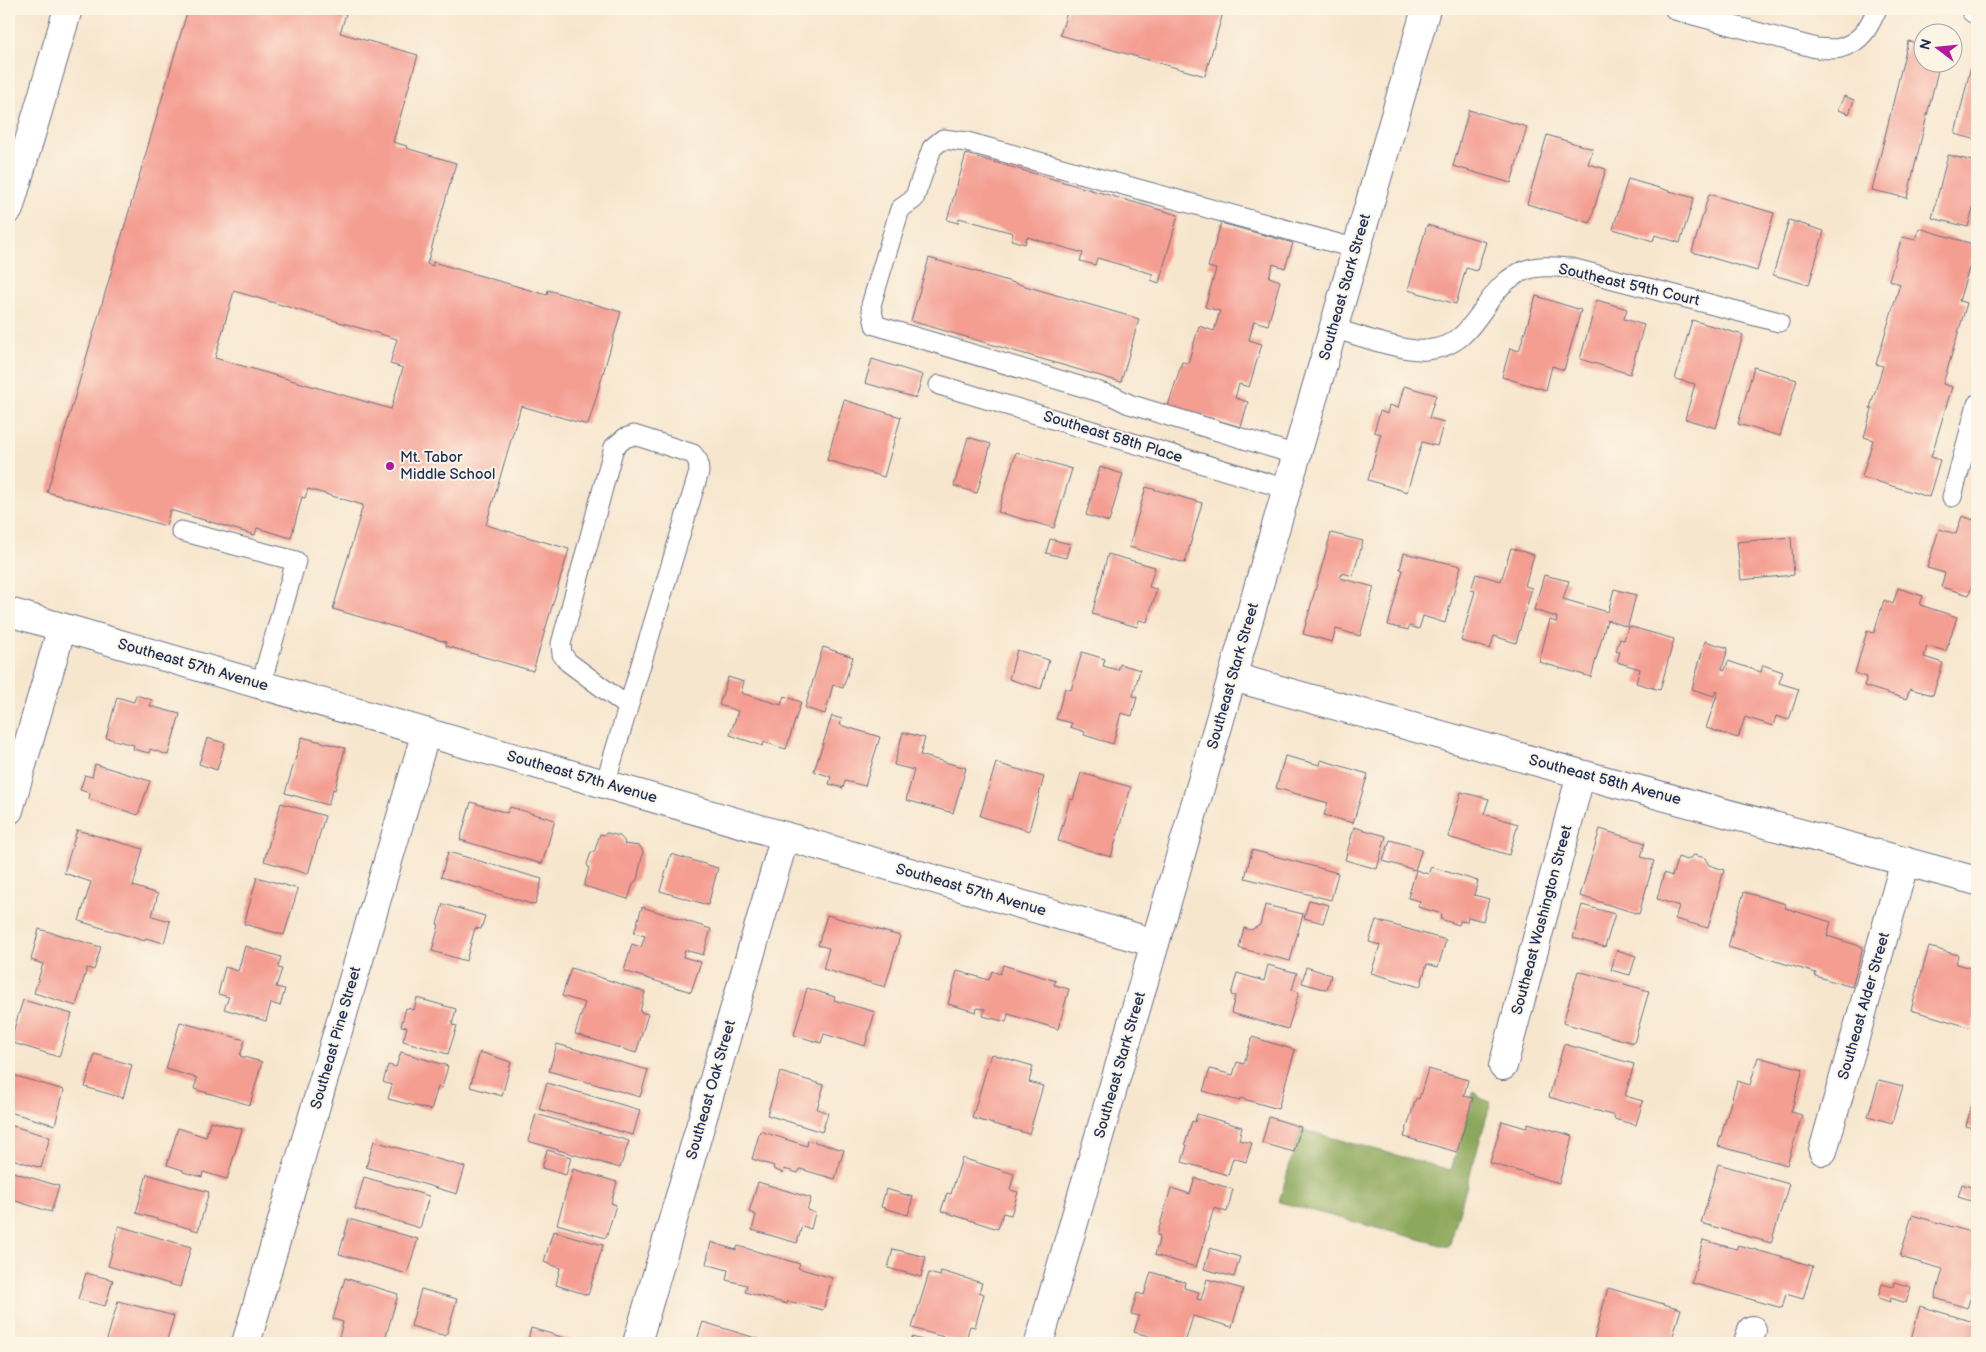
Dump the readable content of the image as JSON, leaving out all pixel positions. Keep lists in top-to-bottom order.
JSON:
{
  "streets": {
    "street": [
      "Southeast Stark Street",
      "Southeast 57th Avenue",
      "Southeast 58th Avenue",
      "Southeast Washington Street",
      "Southeast Alder Street",
      "Southeast Pine Street",
      "Southeast Oak Street"
    ],
    "lane": ["Southeast 59th Court", "Southeast 58th Place"]
  },
  "crossings": [
    ["Southeast 59th Court", "Southeast Stark Street"],
    ["Southeast Stark Street", "Southeast 58th Place"],
    ["Southeast Stark Street", "Southeast 57th Avenue"],
    ["Southeast Stark Street", "Southeast 58th Avenue"],
    ["Southeast 57th Avenue", "Southeast Pine Street"],
    ["Southeast 57th Avenue", "Southeast Oak Street"],
    ["Southeast 58th Avenue", "Southeast Washington Street"],
    ["Southeast 58th Avenue", "Southeast Alder Street"]
  ],
  "places": ["Mt. Tabor Middle School"],
  "north": "left"
}
